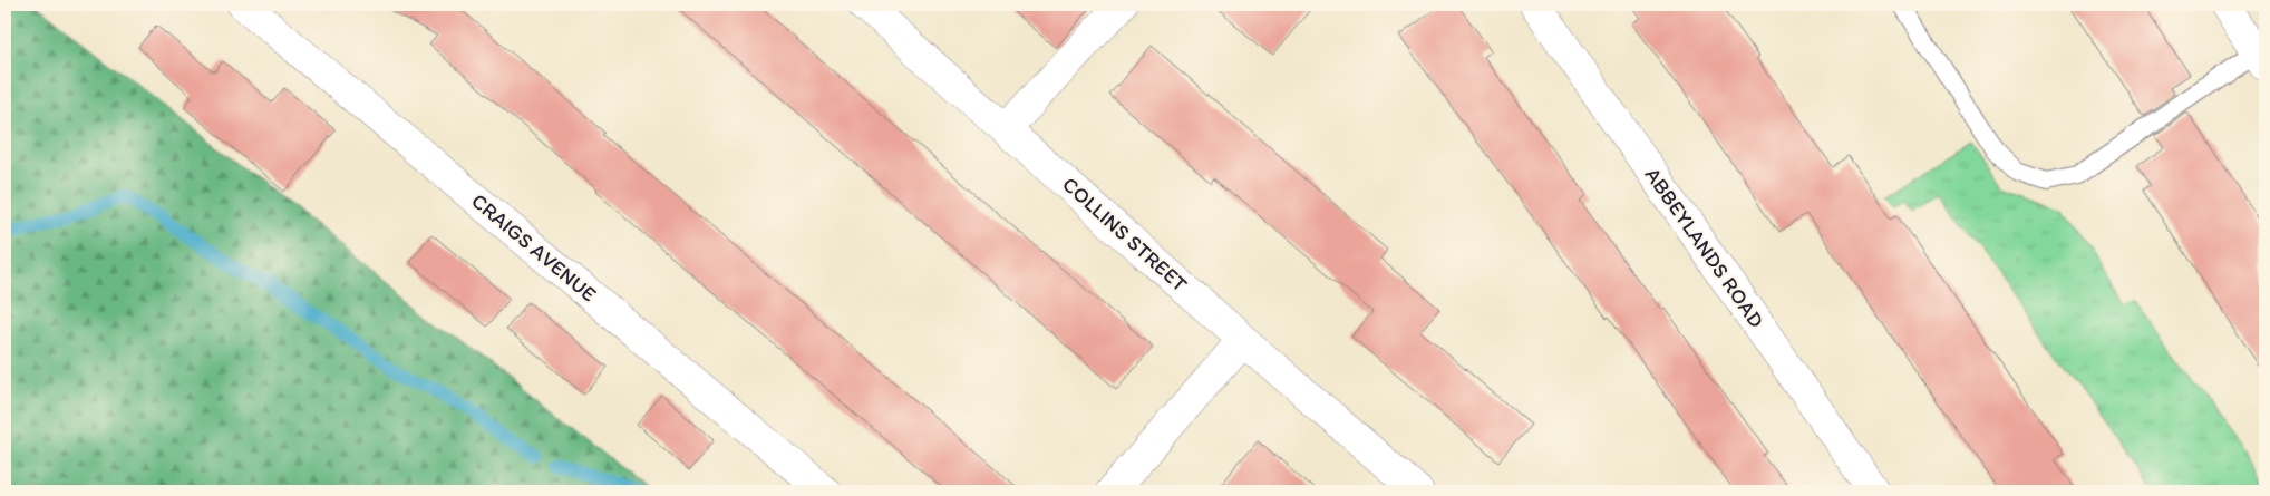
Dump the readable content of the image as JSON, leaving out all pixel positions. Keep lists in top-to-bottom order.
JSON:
{
  "streets": {
    "street": ["COLLINS STREET", "CRAIGS AVENUE", "ABBEYLANDS ROAD"]
  }
}
